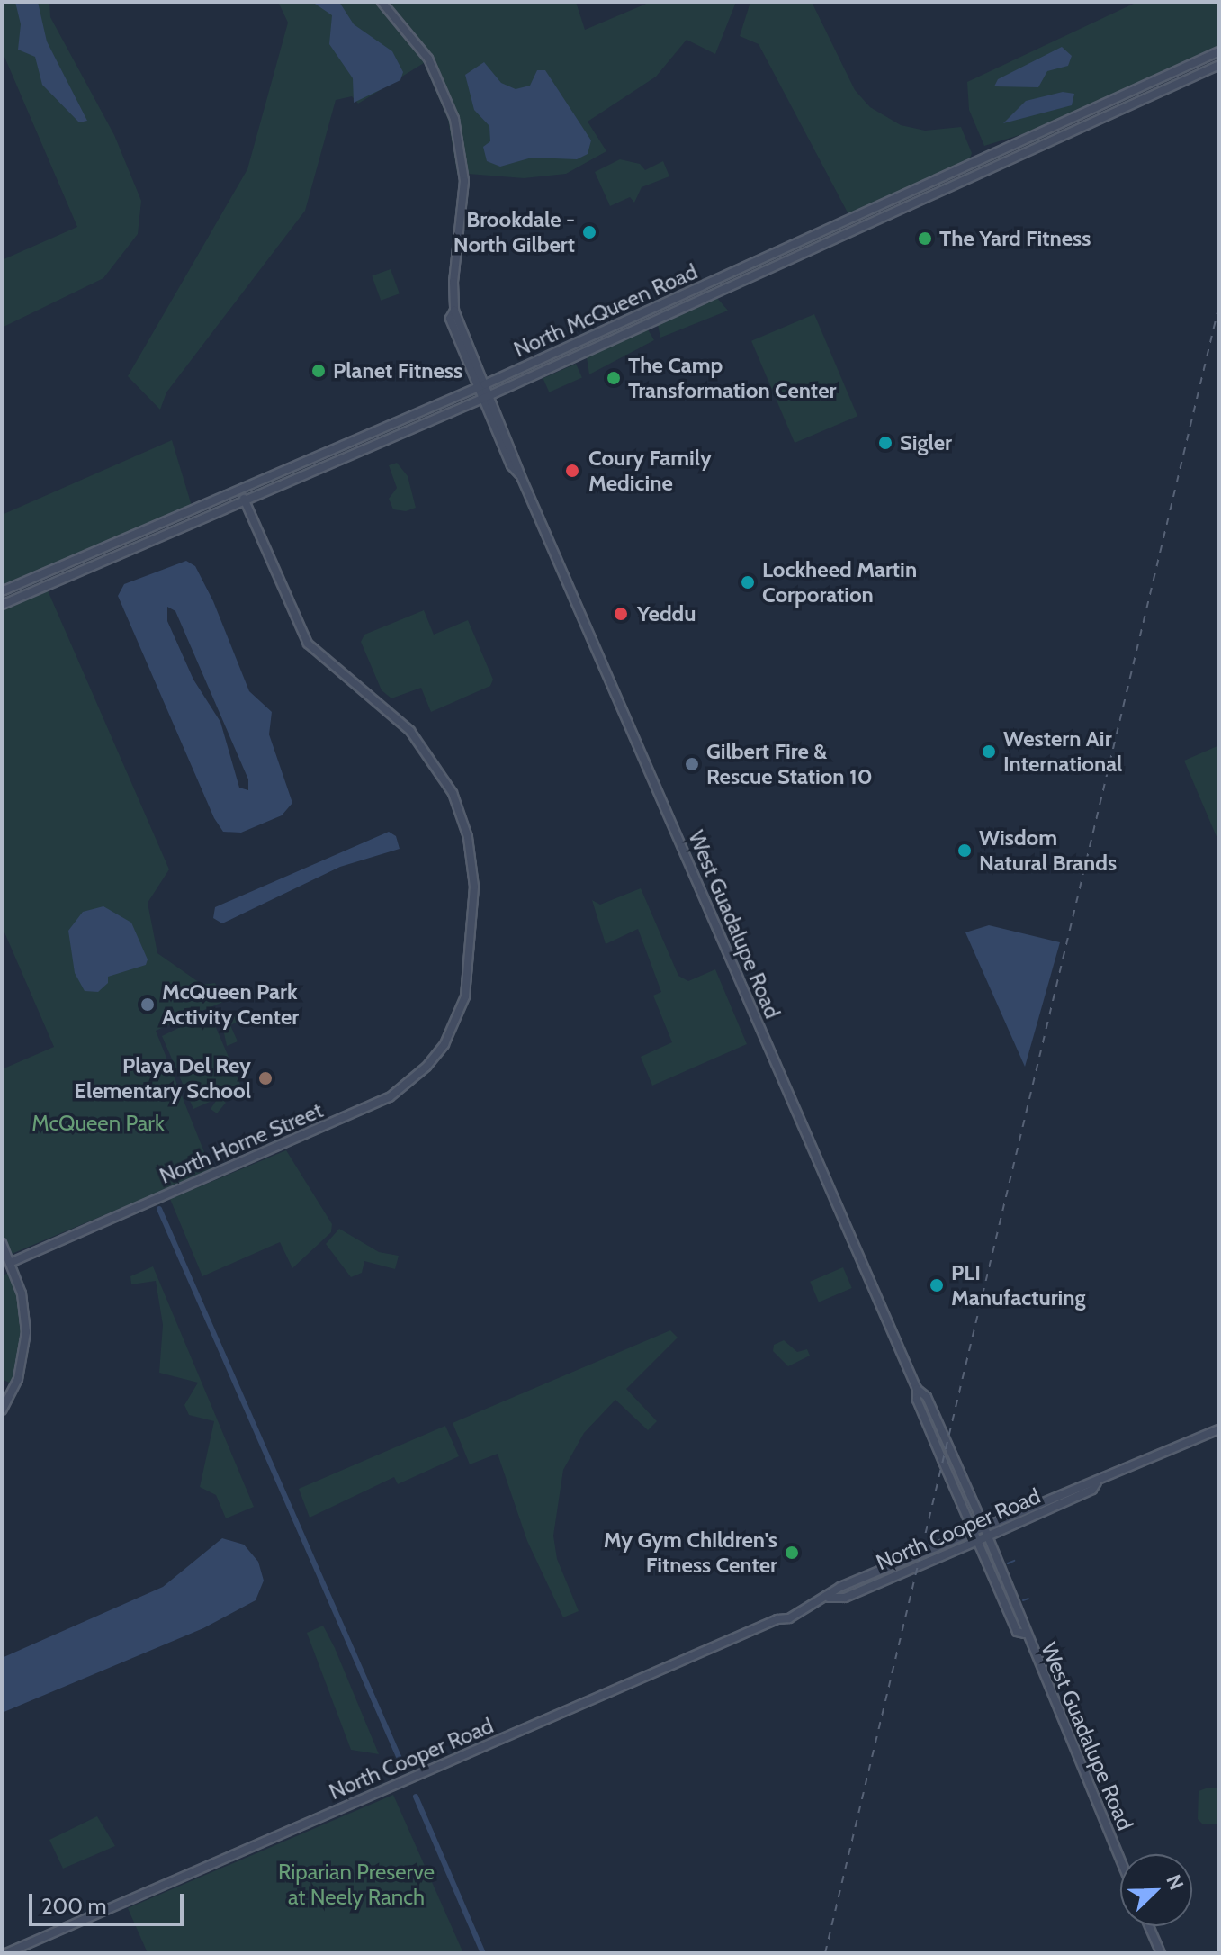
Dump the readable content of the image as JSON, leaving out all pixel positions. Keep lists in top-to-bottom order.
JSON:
{
  "streets": {
    "main road": [
      "North McQueen Road",
      "West Guadalupe Road",
      "North Horne Street",
      "North Cooper Road"
    ]
  },
  "crossings": [
    ["North McQueen Road", "West Guadalupe Road"],
    ["North McQueen Road", "North Horne Street"],
    ["West Guadalupe Road", "North Cooper Road"]
  ],
  "parks": ["McQueen Park", "Riparian Preserve at Neely Ranch"],
  "places": [
    "Brookdale - North Gilbert",
    "The Yard Fitness",
    "Planet Fitness",
    "The Camp Transformation Center",
    "Sigler",
    "Coury Family Medicine",
    "Lockheed Martin Corporation",
    "Yeddu",
    "Western Air International",
    "Gilbert Fire & Rescue Station 10",
    "Wisdom Natural Brands",
    "McQueen Park Activity Center",
    "Playa Del Rey Elementary School",
    "PLI Manufacturing",
    "My Gym Children's Fitness Center"
  ],
  "scale_bar": "200 m",
  "north": "top right"
}
